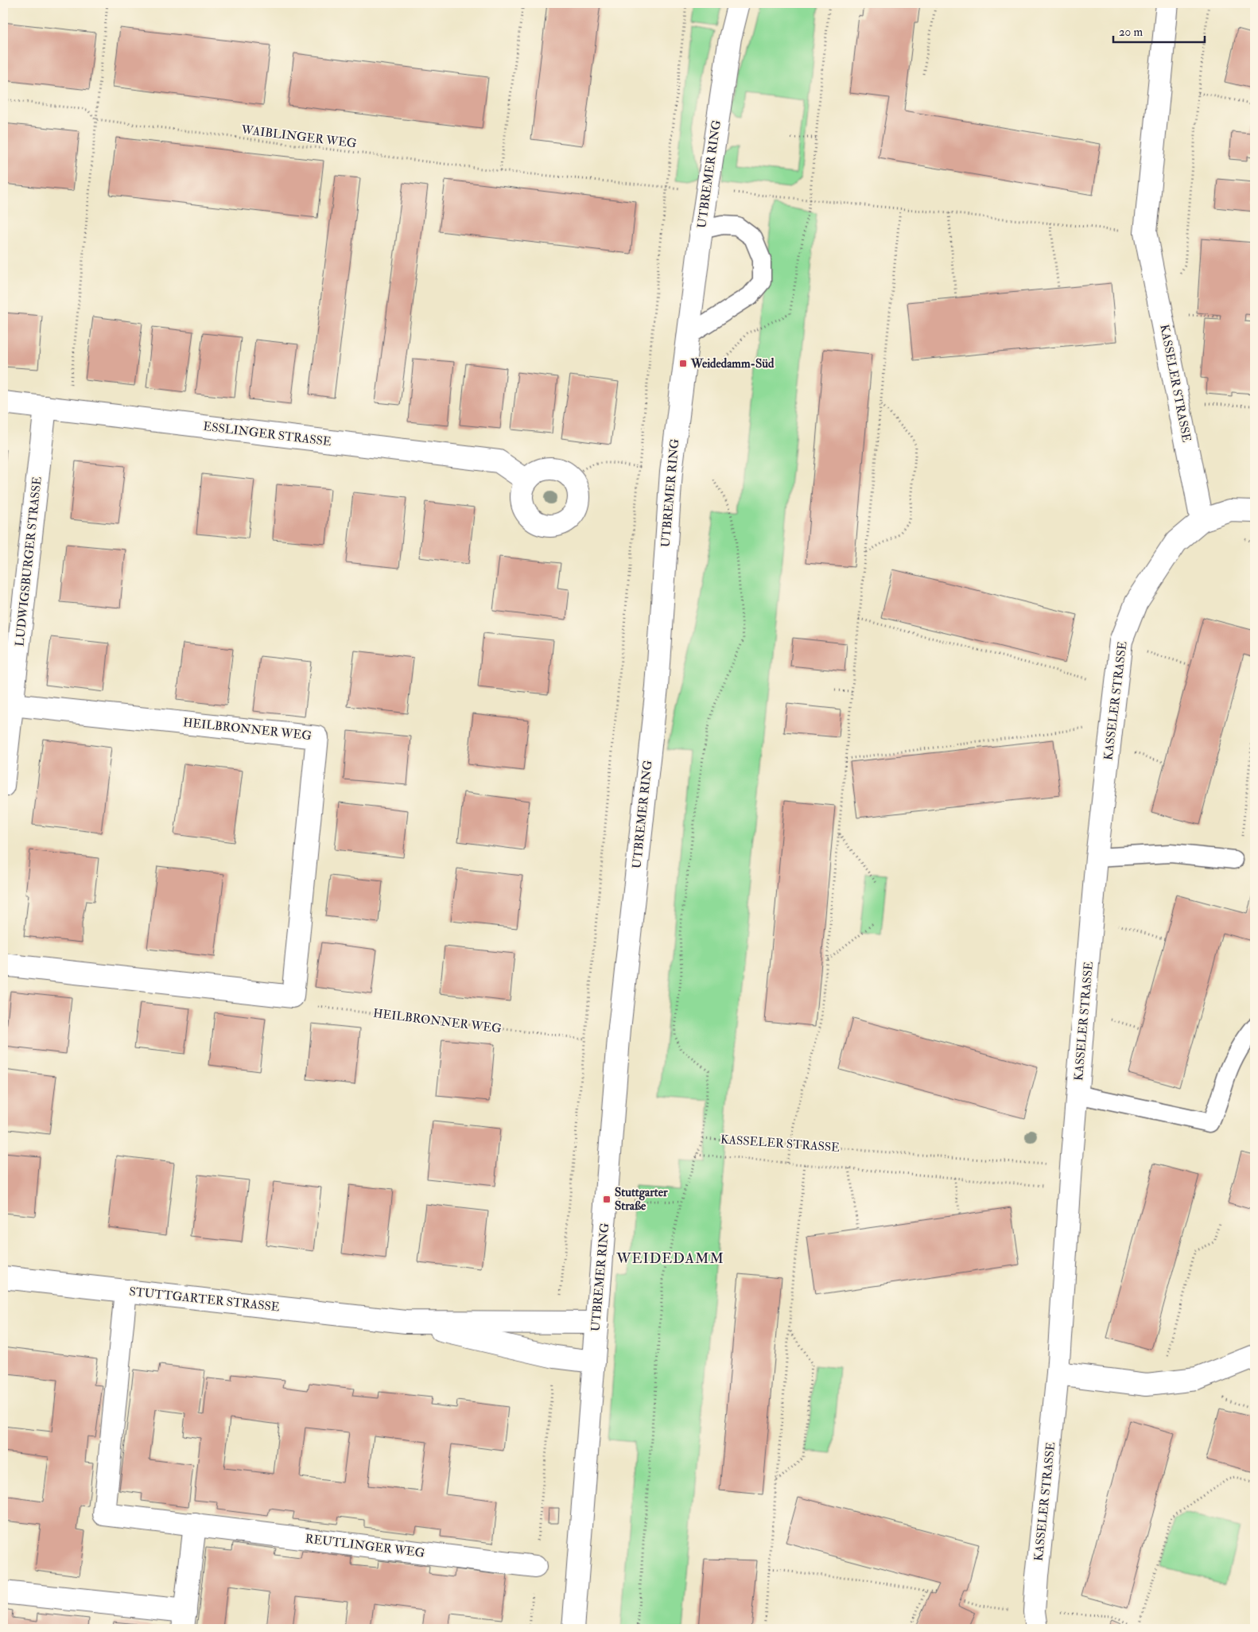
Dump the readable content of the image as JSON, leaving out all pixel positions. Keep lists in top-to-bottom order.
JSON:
{
  "streets": {
    "street": [
      "UTBREMER RING",
      "KASSELER STRASSE",
      "ESSLINGER STRASSE",
      "LUDWIGSBURGER STRASSE",
      "HEILBRONNER WEG",
      "STUTTGARTER STRASSE",
      "REUTLINGER WEG"
    ],
    "path": ["WAIBLINGER WEG"]
  },
  "crossings": [
    ["UTBREMER RING", "STUTTGARTER STRASSE"],
    ["ESSLINGER STRASSE", "LUDWIGSBURGER STRASSE"],
    ["LUDWIGSBURGER STRASSE", "HEILBRONNER WEG"],
    ["STUTTGARTER STRASSE", "REUTLINGER WEG"]
  ],
  "districts": ["WEIDEDAMM"],
  "places": {
    "transit": ["Weidedamm-Süd", "Stuttgarter Straße"]
  },
  "scale_bar": "20 m"
}
